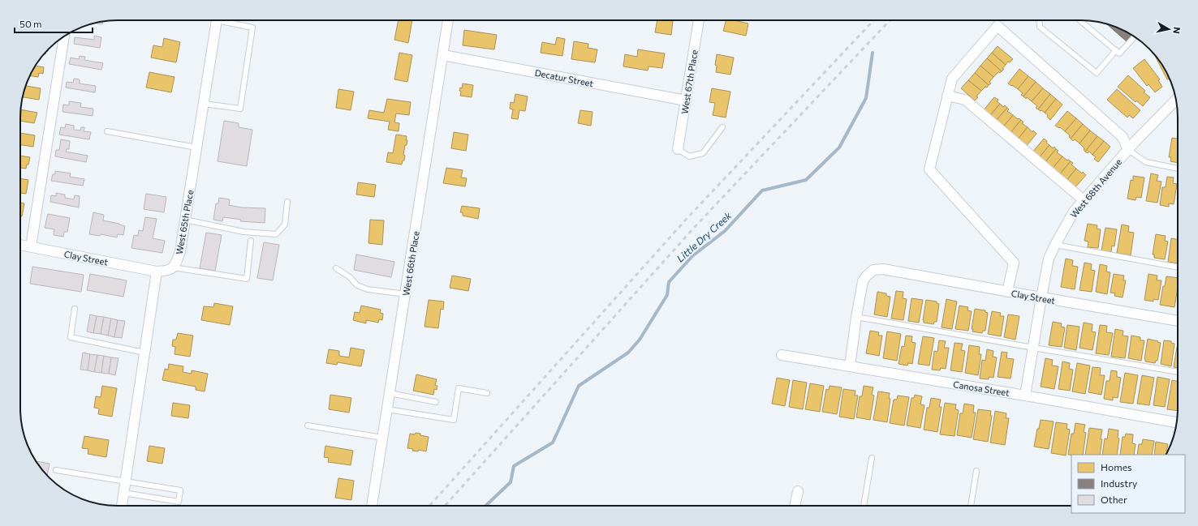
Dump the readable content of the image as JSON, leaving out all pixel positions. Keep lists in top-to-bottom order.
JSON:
{
  "streets": {
    "street": [
      "Decatur Street",
      "West 67th Place",
      "West 68th Avenue",
      "West 65th Place",
      "Clay Street",
      "West 66th Place",
      "Canosa Street"
    ]
  },
  "crossings": [
    ["Decatur Street", "West 67th Place"],
    ["Decatur Street", "West 66th Place"],
    ["West 68th Avenue", "Clay Street"],
    ["West 68th Avenue", "Canosa Street"]
  ],
  "water": ["Little Dry Creek"],
  "legend": ["Homes", "Industry", "Other"],
  "scale_bar": "50 m",
  "north": "right"
}
